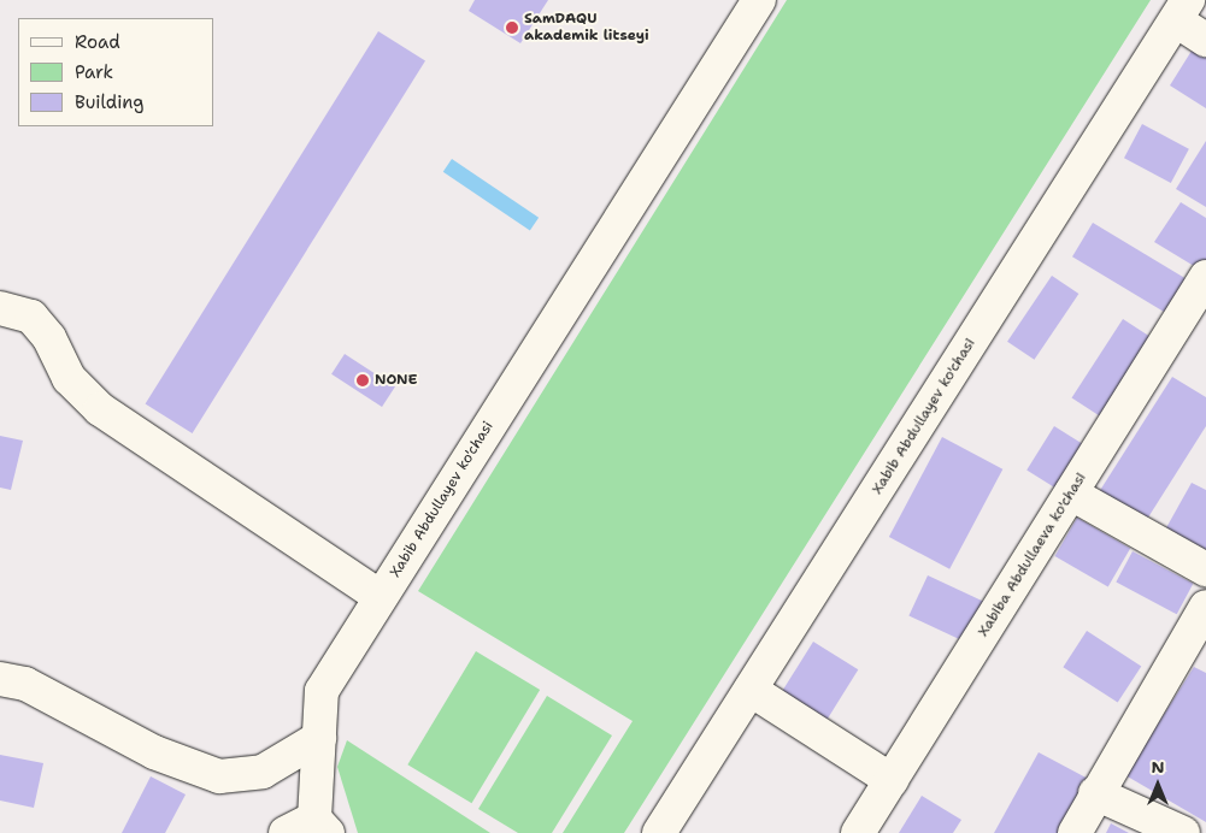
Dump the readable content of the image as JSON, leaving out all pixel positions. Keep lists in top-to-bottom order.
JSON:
{
  "streets": {
    "street": ["Xabib Abdullayev ko'chasi", "Xabiba Abdullaeva ko'chasi"]
  },
  "places": ["SamDAQU akademik litseyi", "NONE"],
  "legend": ["Road", "Park", "Building"],
  "north": "top"
}
